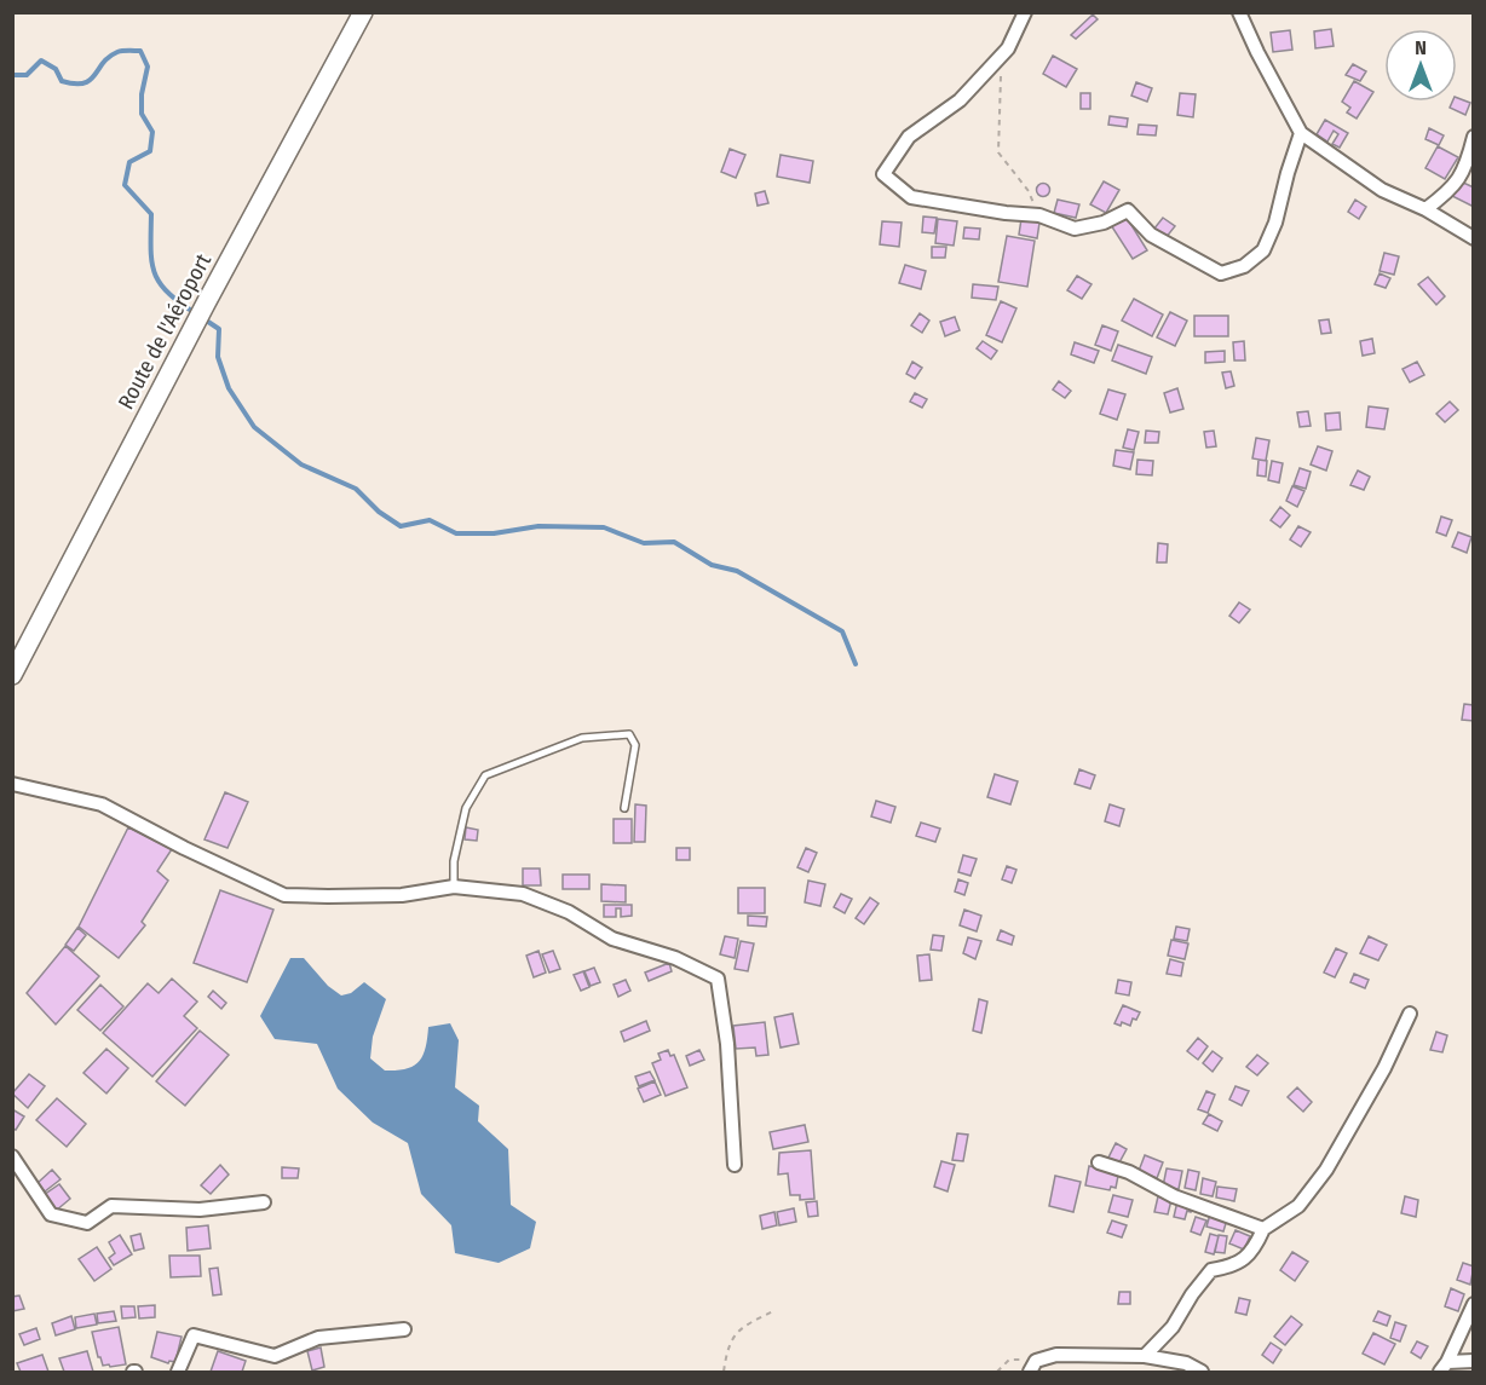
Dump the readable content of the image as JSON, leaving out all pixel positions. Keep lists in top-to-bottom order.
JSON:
{
  "streets": {
    "main road": ["Route de l'Aéroport"]
  },
  "north": "top"
}
